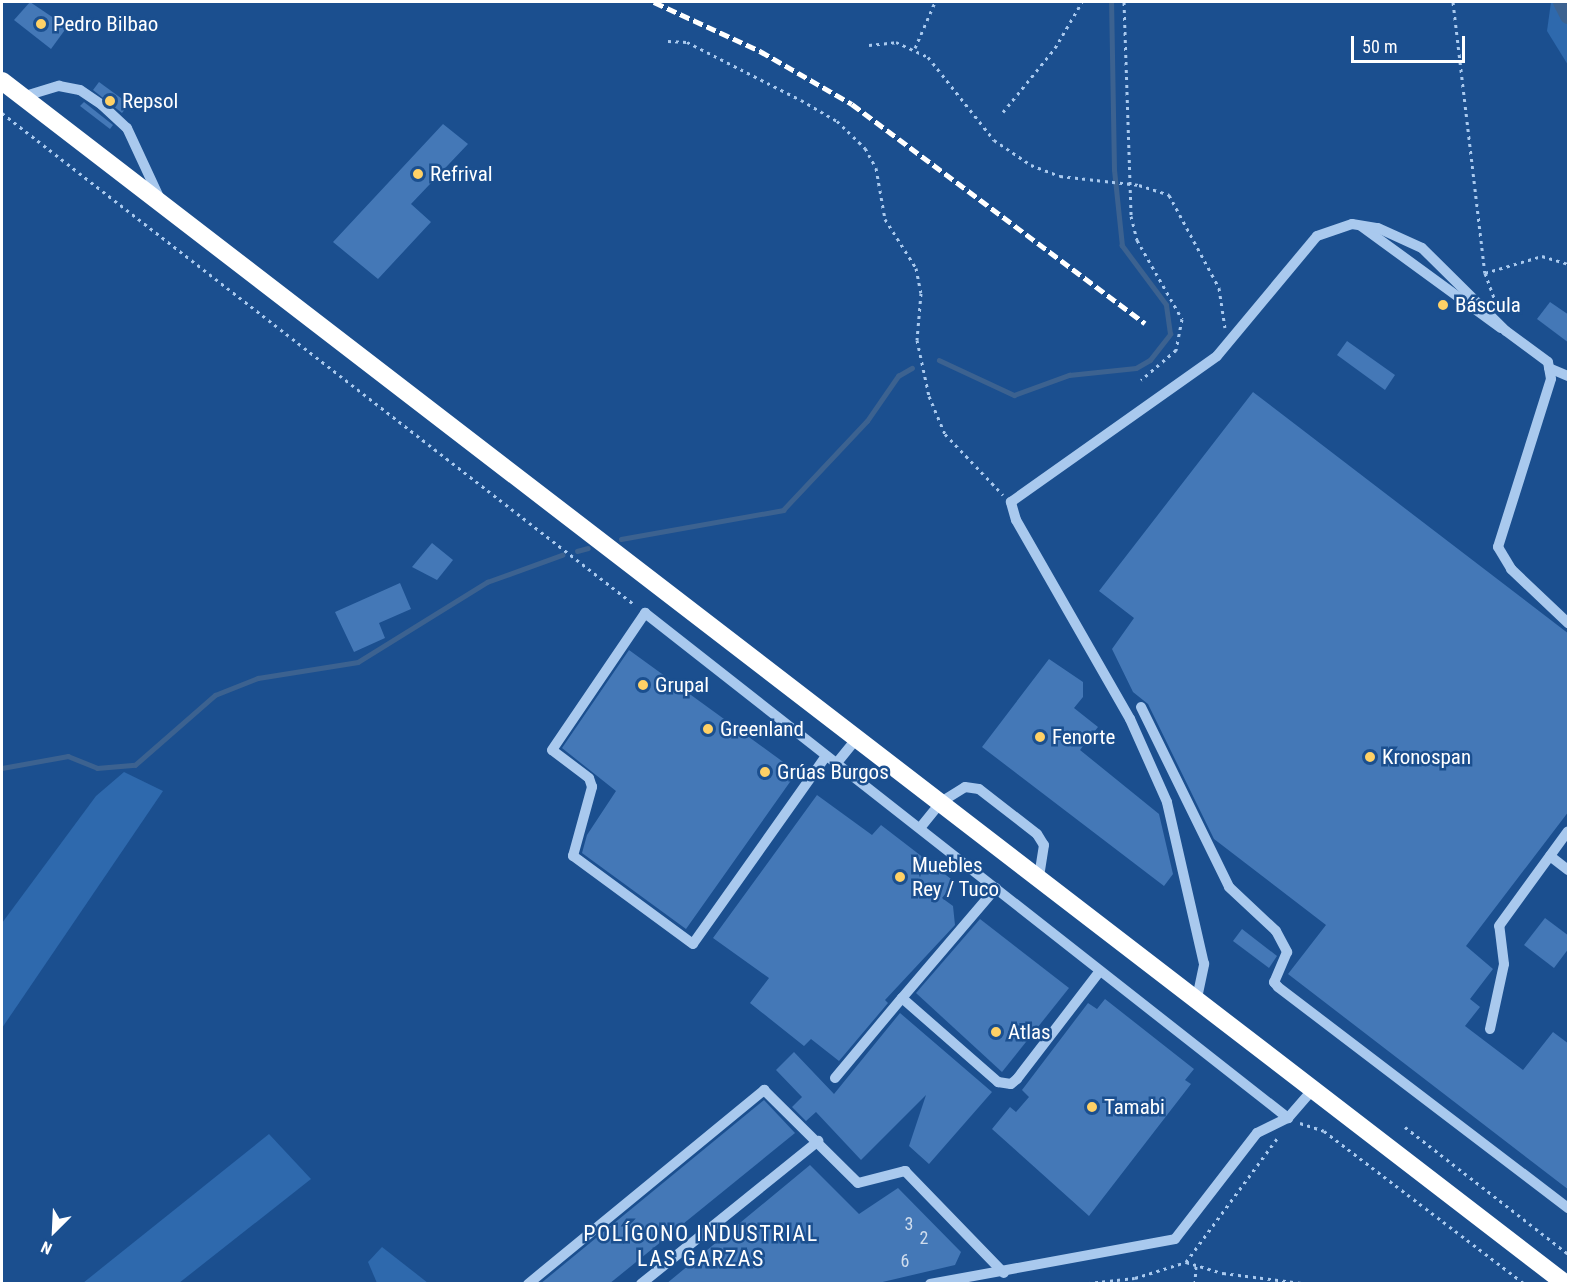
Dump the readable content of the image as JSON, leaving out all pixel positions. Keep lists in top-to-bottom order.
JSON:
{
  "districts": ["POLÍGONO INDUSTRIAL LAS GARZAS"],
  "places": [
    "Pedro Bilbao",
    "Repsol",
    "Refrival",
    "Báscula",
    "Grupal",
    "Greenland",
    "Fenorte",
    "Kronospan",
    "Grúas Burgos",
    "Muebles Rey / Tuco",
    "Atlas",
    "Tamabi"
  ],
  "house_numbers": ["3", "2", "6"],
  "scale_bar": "50 m",
  "north": "bottom left"
}
